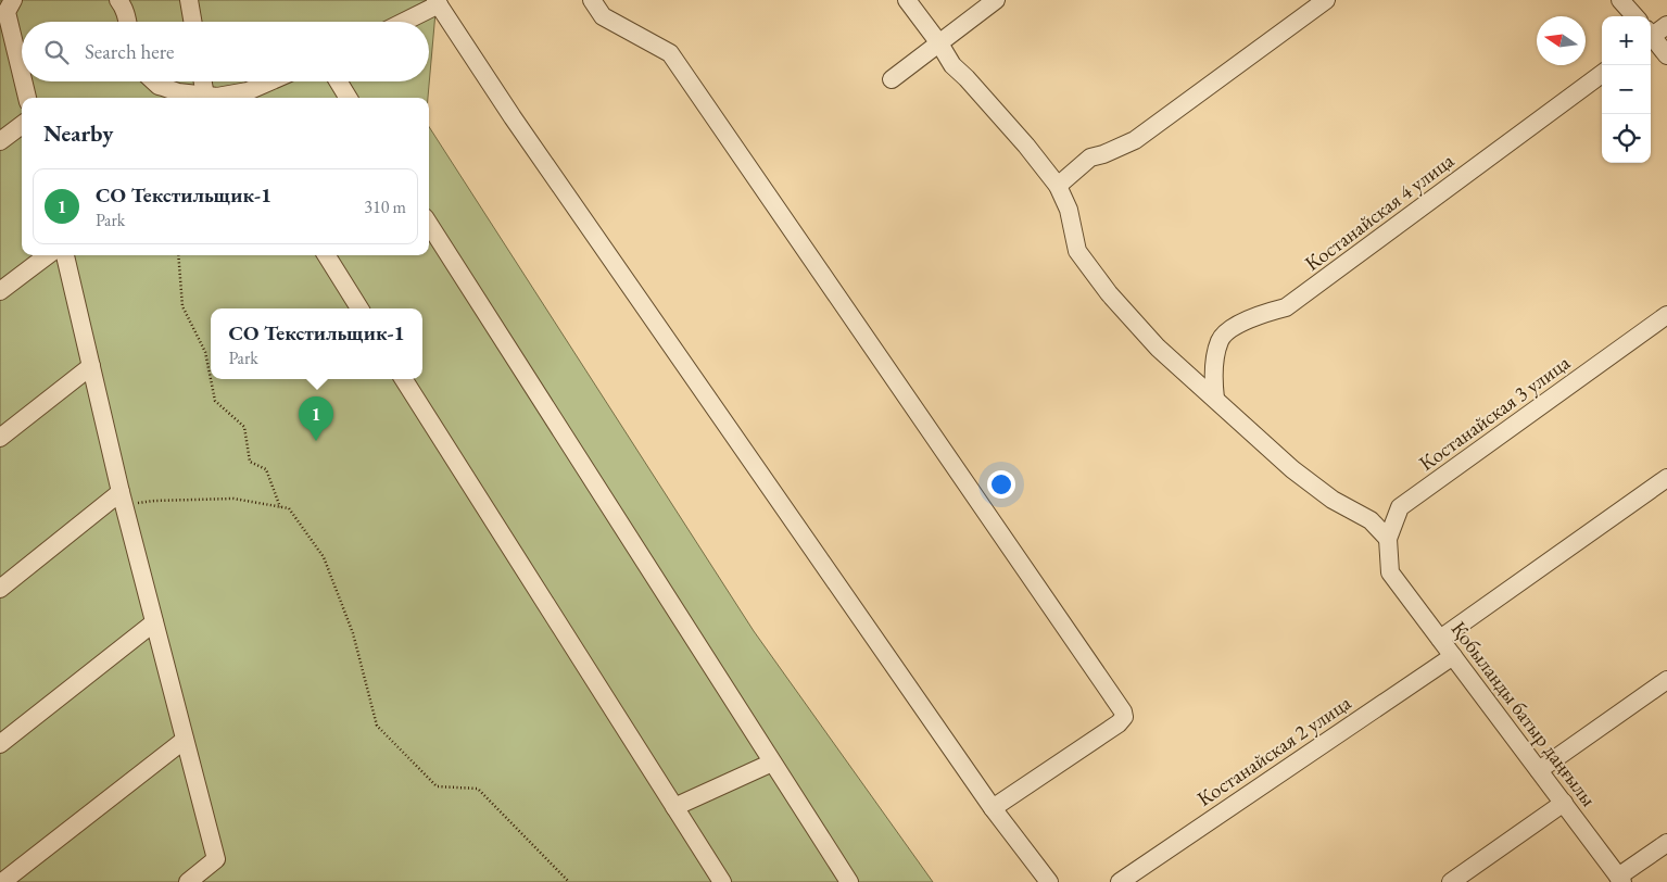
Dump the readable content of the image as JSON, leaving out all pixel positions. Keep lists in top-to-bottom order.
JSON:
{
  "streets": {
    "street": [
      "Костанайская 4 улица",
      "Костанайская 3 улица",
      "Қобыланды батыр даңғылы",
      "Костанайская 2 улица"
    ]
  },
  "crossings": [
    ["Костанайская 3 улица", "Қобыланды батыр даңғылы"],
    ["Қобыланды батыр даңғылы", "Костанайская 2 улица"]
  ],
  "north": "left",
  "page": {
    "map_buttons": ["+", "−"],
    "search": "Search here",
    "heading": "Nearby",
    "list": [
      {
        "mark": "1",
        "name": "СО Текстильщик-1",
        "note": "Park",
        "value": "310 m"
      }
    ],
    "popup": ["СО Текстильщик-1", "Park"],
    "pins": "1"
  }
}
